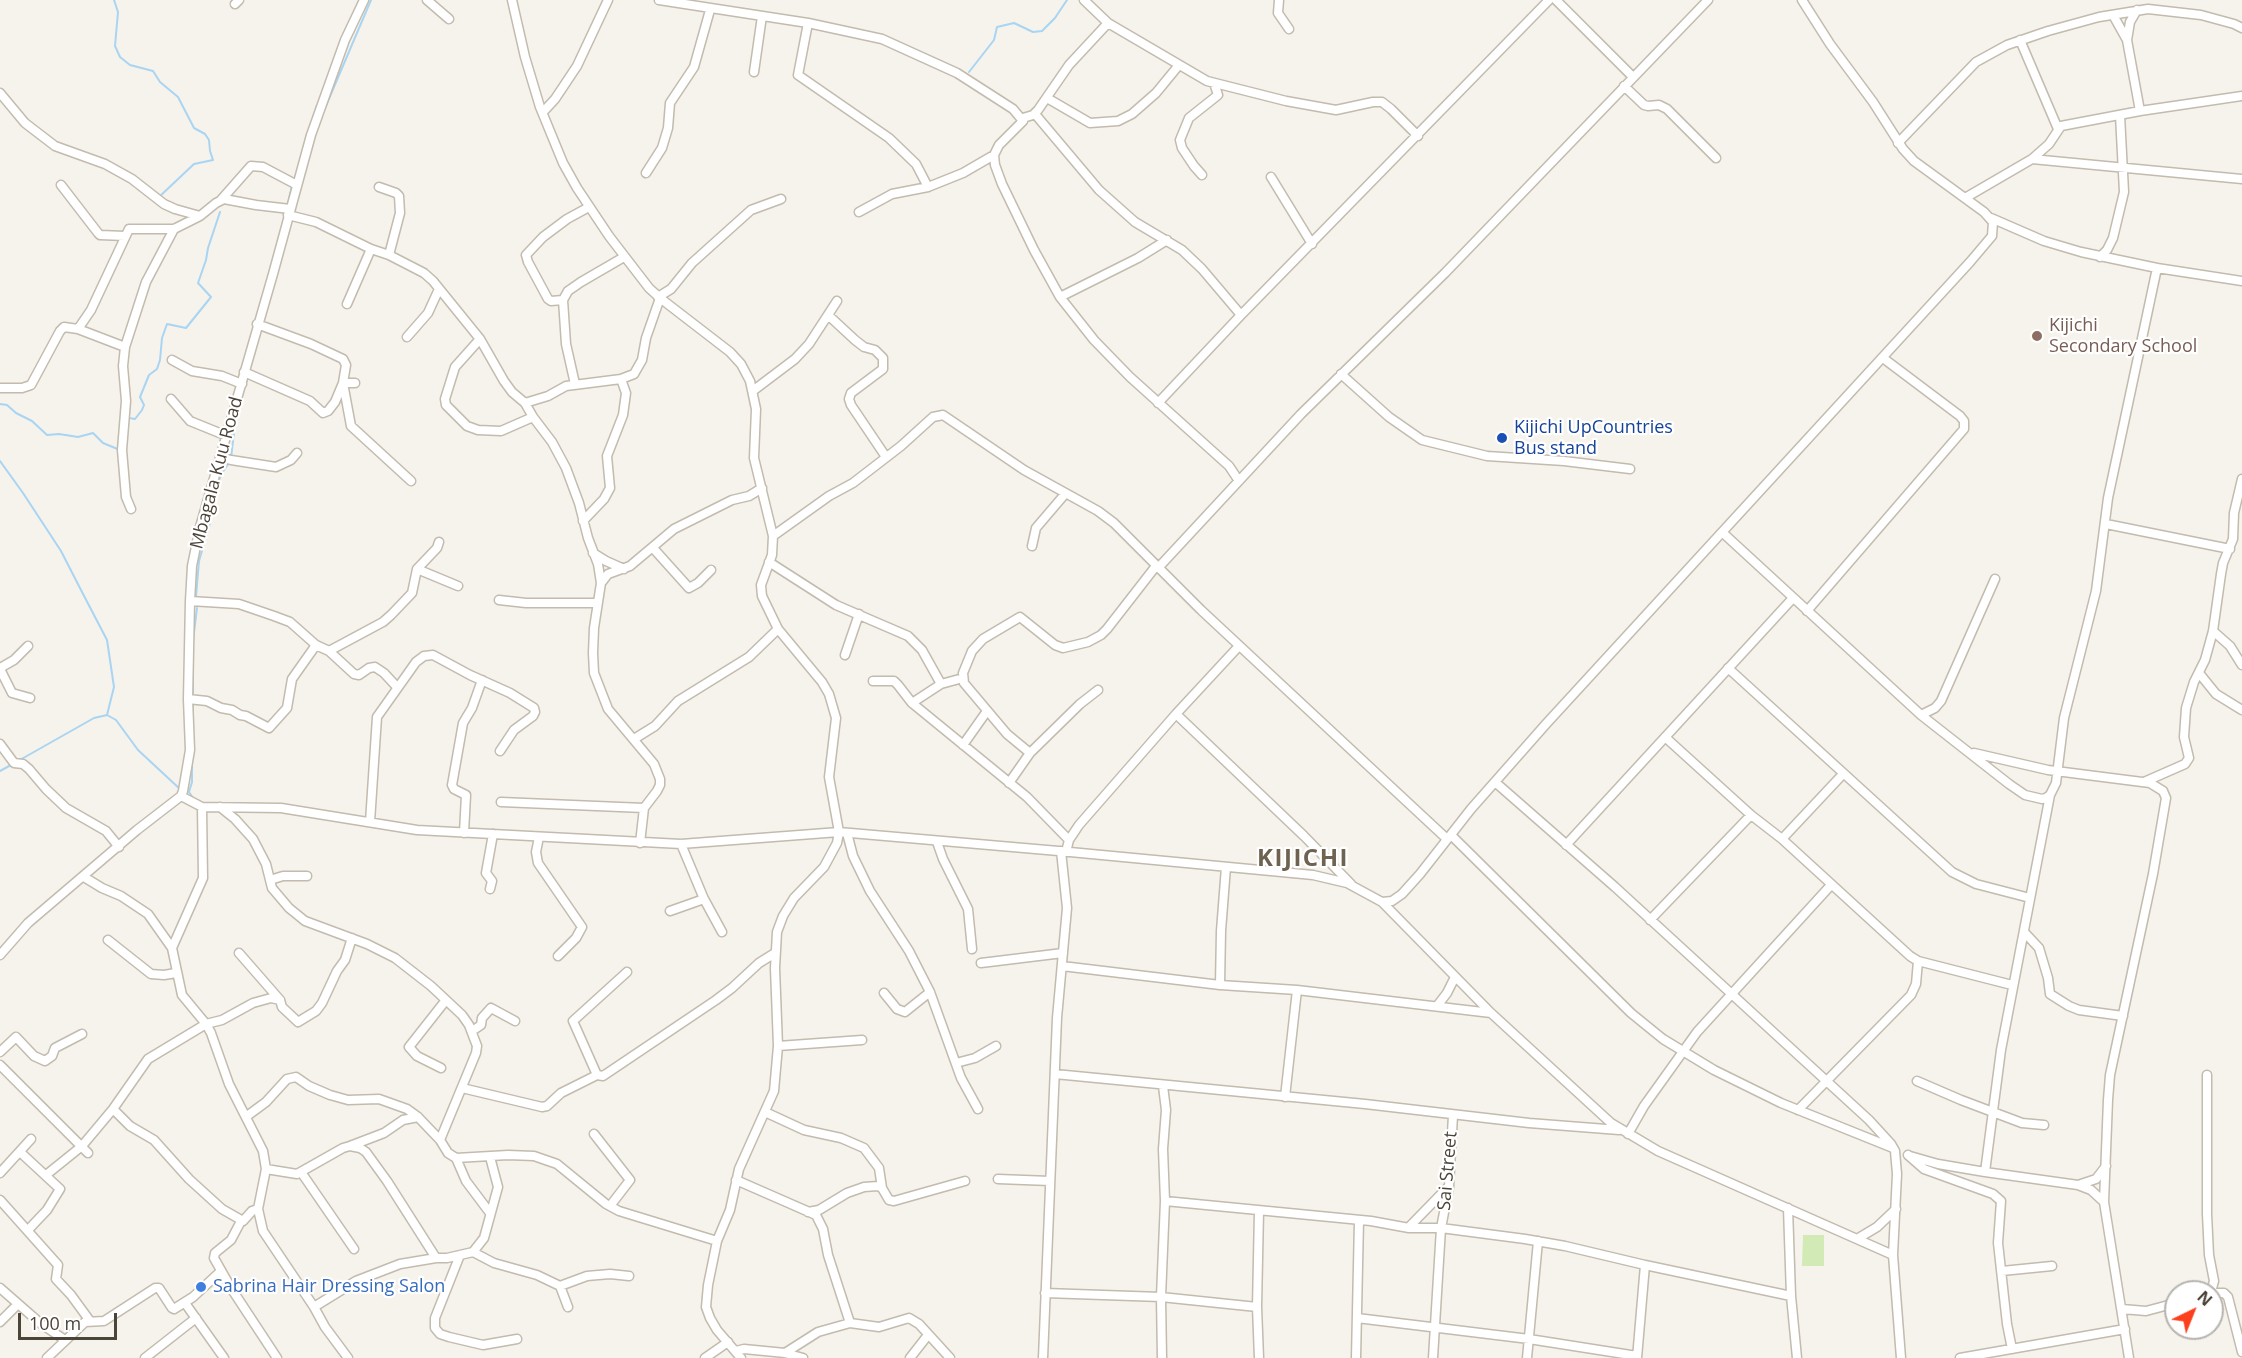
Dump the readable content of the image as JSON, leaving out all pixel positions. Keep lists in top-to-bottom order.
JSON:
{
  "streets": {
    "street": ["Mbagala Kuu Road", "Sai Street"]
  },
  "districts": ["KIJICHI"],
  "places": ["Kijichi Secondary School", "Kijichi UpCountries Bus stand", "Sabrina Hair Dressing Salon"],
  "scale_bar": "100 m",
  "north": "top right"
}
